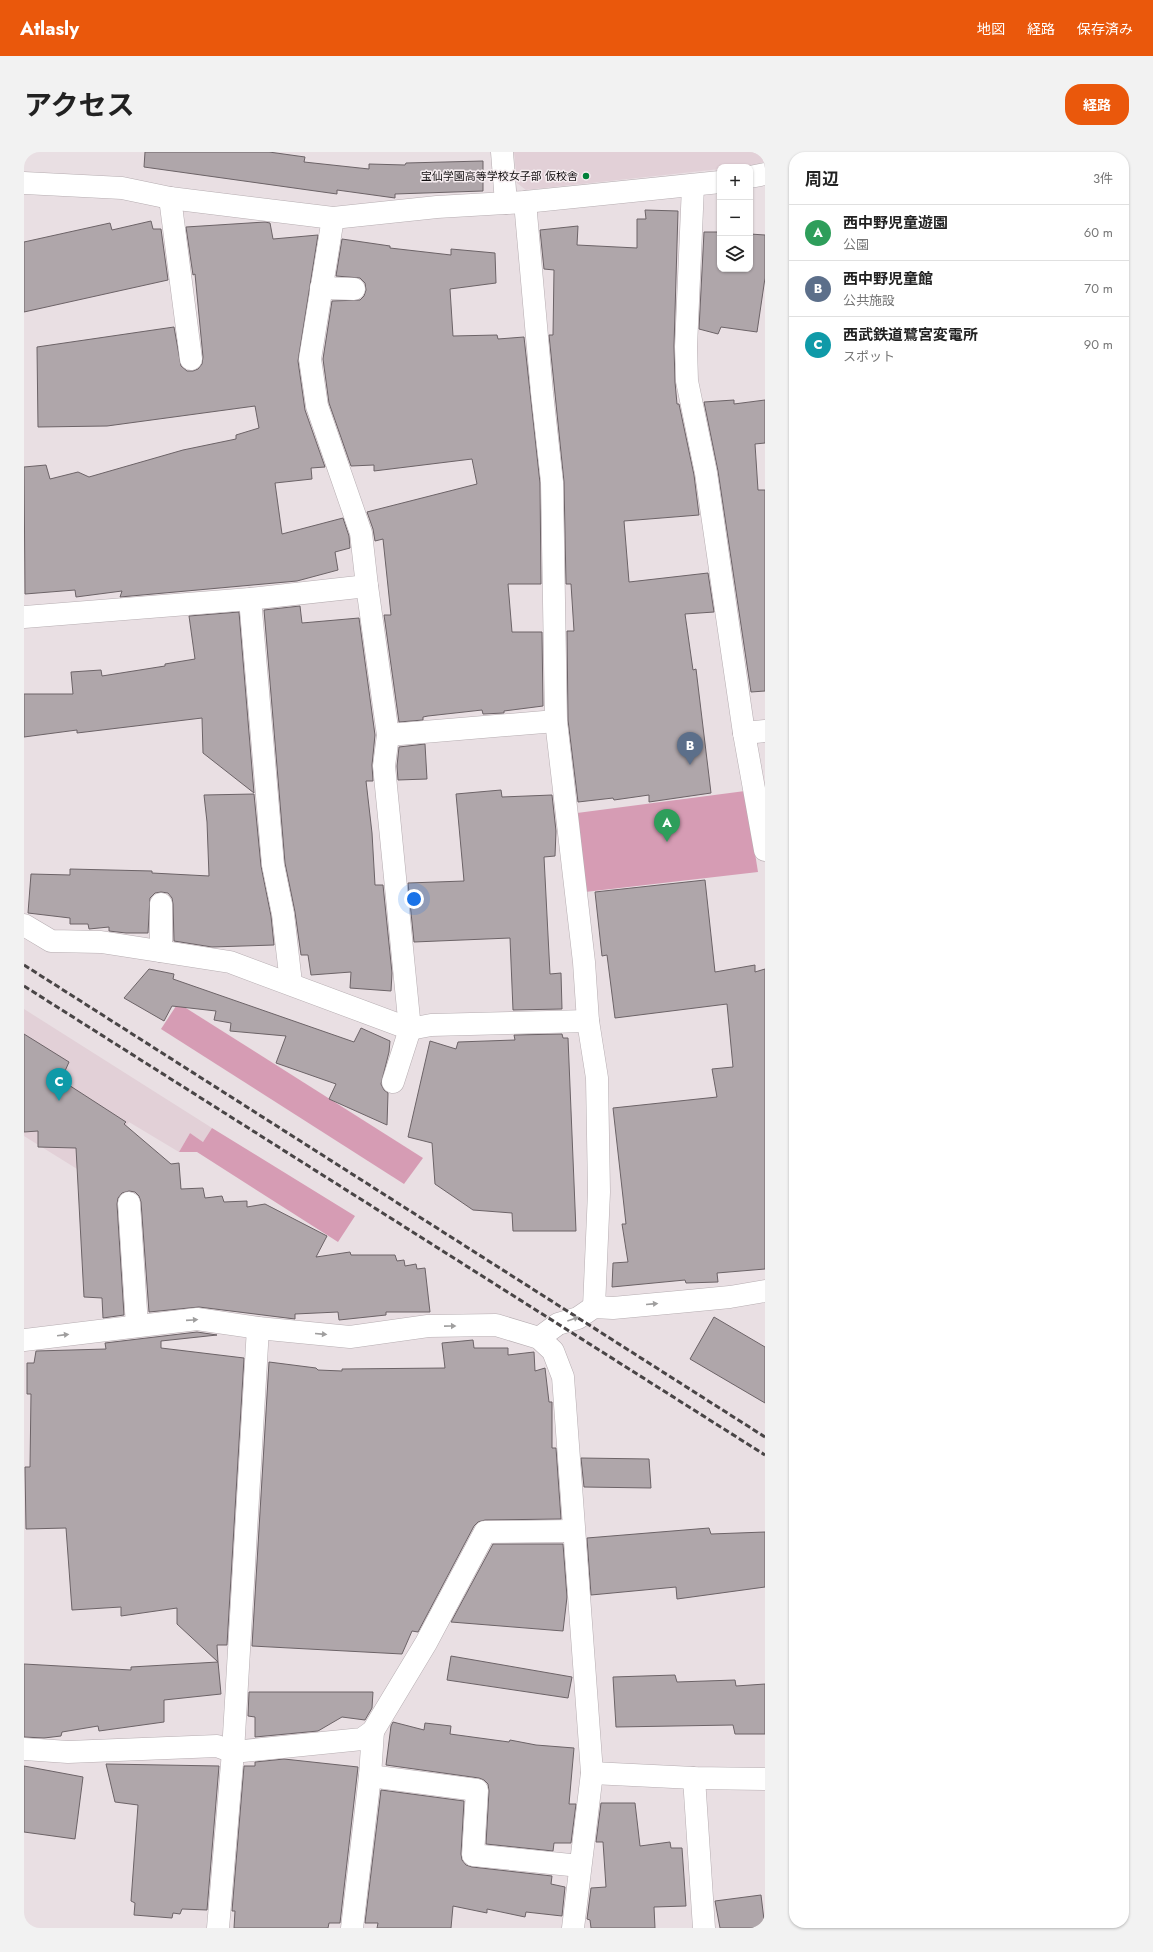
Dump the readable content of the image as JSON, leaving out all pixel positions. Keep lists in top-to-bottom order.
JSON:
{
  "places": ["宝仙学園高等学校女子部 仮校舎"],
  "page": {
    "header": "Atlasly",
    "nav": ["地図", "経路", "保存済み"],
    "title": "アクセス",
    "buttons": "経路",
    "heading": ["周辺", "3件"],
    "map_buttons": ["+", "−"],
    "list": [
      {
        "mark": "A",
        "name": "西中野児童遊園",
        "note": "公園",
        "value": "60 m"
      },
      {
        "mark": "B",
        "name": "西中野児童館",
        "note": "公共施設",
        "value": "70 m"
      },
      {
        "mark": "C",
        "name": "西武鉄道鷺宮変電所",
        "note": "スポット",
        "value": "90 m"
      }
    ],
    "pins": ["B", "A", "C"]
  }
}
